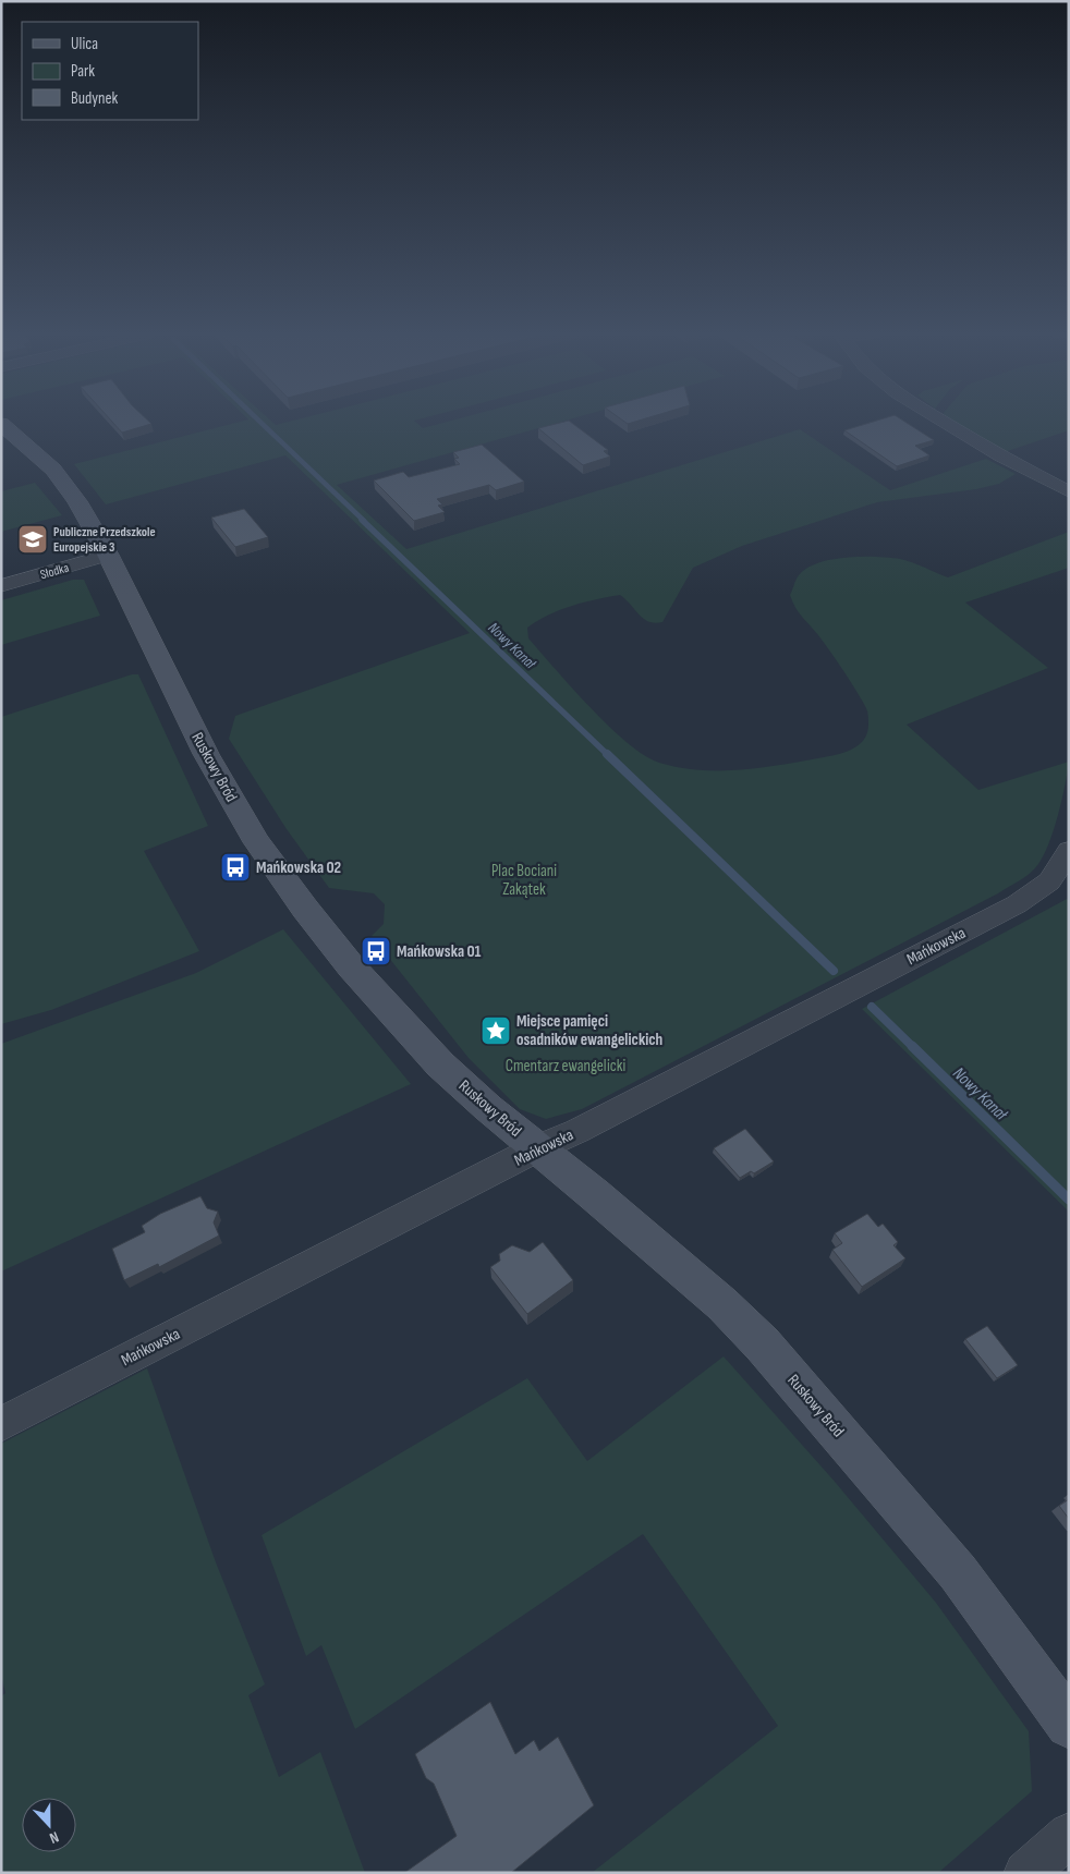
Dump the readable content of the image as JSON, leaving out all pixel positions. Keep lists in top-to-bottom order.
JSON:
{
  "streets": {
    "street": ["Słodka", "Ruskowy Bród", "Mańkowska"]
  },
  "crossings": [
    ["Słodka", "Ruskowy Bród"],
    ["Ruskowy Bród", "Mańkowska"]
  ],
  "water": ["Nowy Kanał"],
  "parks": ["Plac Bociani Zakątek", "Cmentarz ewangelicki"],
  "places": {
    "school or university": ["Publiczne Przedszkole Europejskie 3"],
    "bus stop": ["Mańkowska 02", "Mańkowska 01"],
    "place": ["Miejsce pamięci osadników ewangelickich"]
  },
  "legend": ["Ulica", "Park", "Budynek"],
  "north": "bottom"
}
